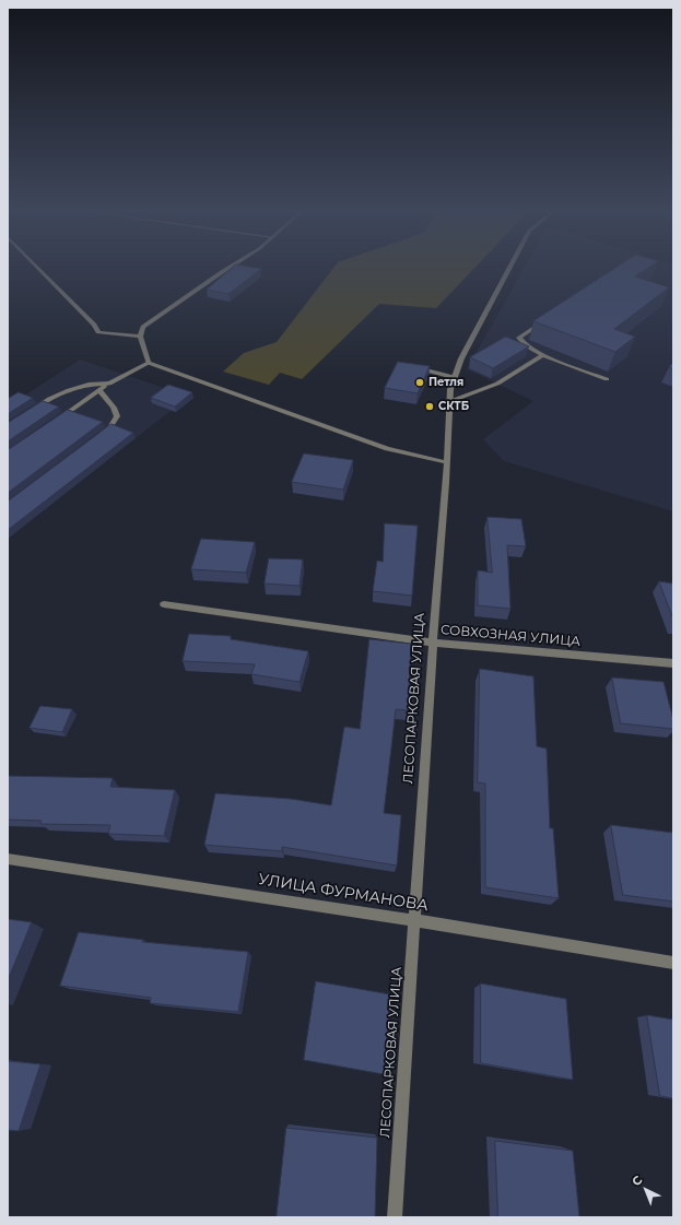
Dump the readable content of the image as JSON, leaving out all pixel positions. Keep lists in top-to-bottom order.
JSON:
{
  "streets": {
    "street": ["СОВХОЗНАЯ УЛИЦА", "ЛЕСОПАРКОВАЯ УЛИЦА", "УЛИЦА ФУРМАНОВА"]
  },
  "crossings": [
    ["СОВХОЗНАЯ УЛИЦА", "ЛЕСОПАРКОВАЯ УЛИЦА"],
    ["ЛЕСОПАРКОВАЯ УЛИЦА", "УЛИЦА ФУРМАНОВА"]
  ],
  "places": ["Петля", "СКТБ"],
  "north": "top left"
}
